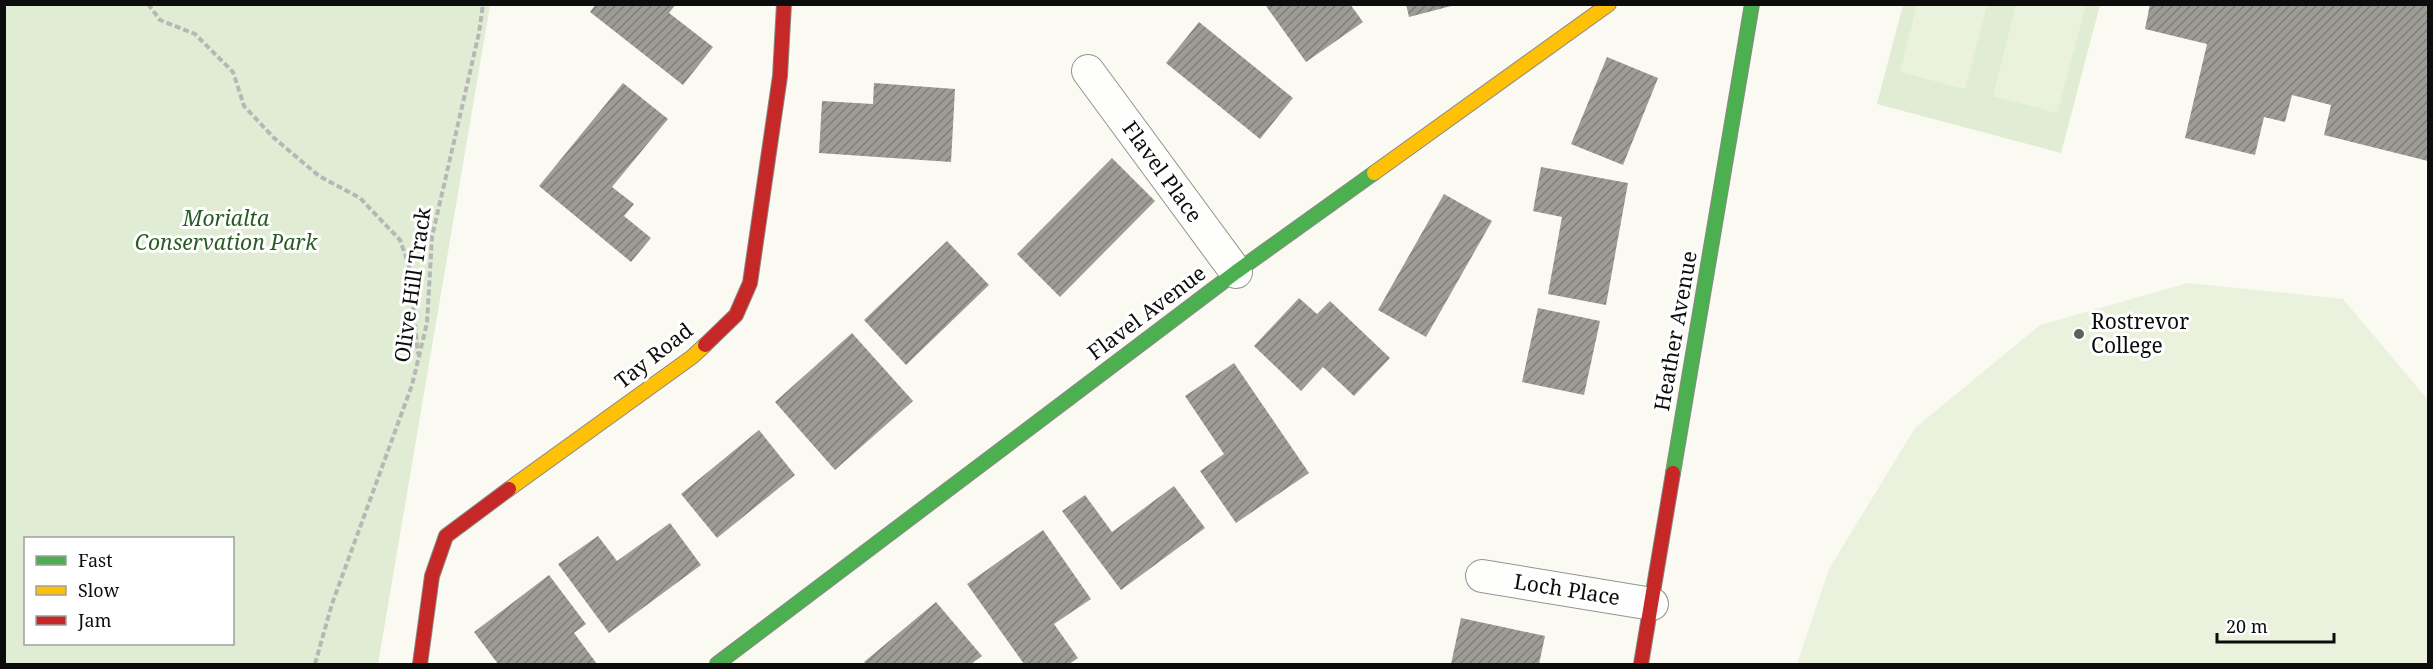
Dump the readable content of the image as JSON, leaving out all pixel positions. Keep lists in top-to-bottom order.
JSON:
{
  "streets": {
    "street": [
      "Flavel Place",
      "Flavel Avenue",
      "Heather Avenue",
      "Tay Road",
      "Loch Place"
    ],
    "path": ["Olive Hill Track"]
  },
  "crossings": [
    ["Flavel Place", "Flavel Avenue"],
    ["Heather Avenue", "Loch Place"]
  ],
  "parks": ["Morialta Conservation Park"],
  "places": ["Rostrevor College"],
  "legend": ["Fast", "Slow", "Jam"],
  "scale_bar": "20 m"
}
